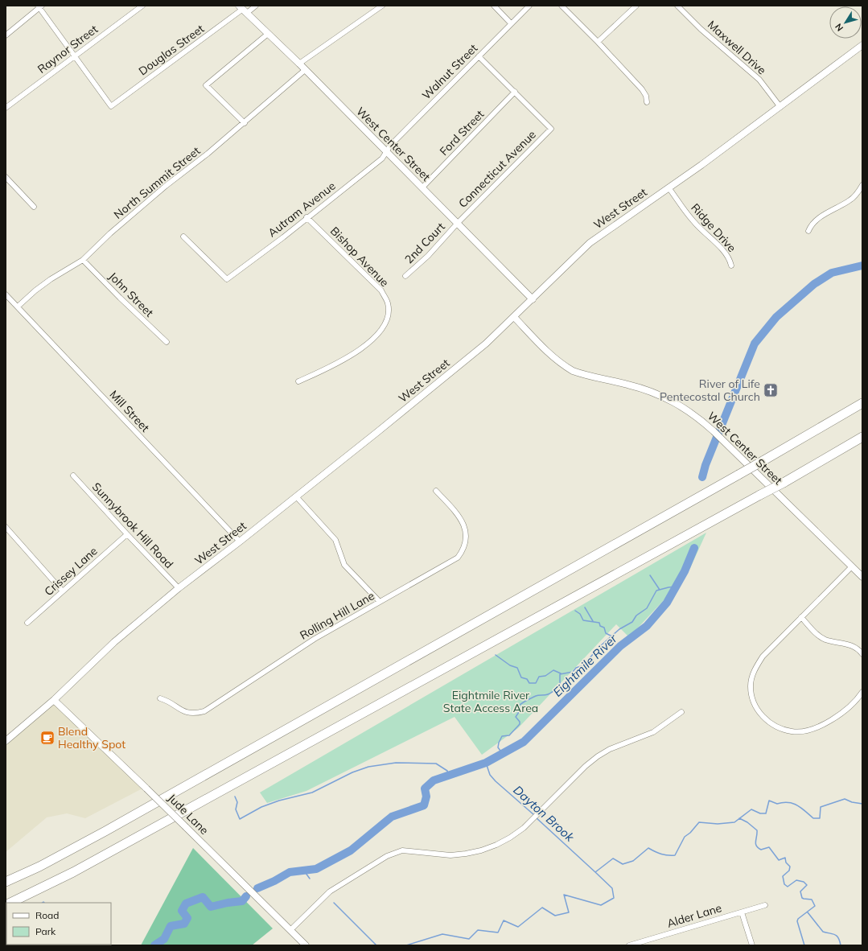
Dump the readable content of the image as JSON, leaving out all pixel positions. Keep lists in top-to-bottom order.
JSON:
{
  "streets": {
    "street": [
      "Maxwell Drive",
      "Raynor Street",
      "Douglas Street",
      "Walnut Street",
      "Ford Street",
      "West Center Street",
      "Connecticut Avenue",
      "North Summit Street",
      "West Street",
      "Autram Avenue",
      "Ridge Drive",
      "2nd Court",
      "Bishop Avenue",
      "John Street",
      "Mill Street",
      "Sunnybrook Hill Road",
      "Crissey Lane",
      "Rolling Hill Lane",
      "Jude Lane",
      "Alder Lane"
    ]
  },
  "crossings": [
    ["Maxwell Drive", "West Street"],
    ["Raynor Street", "Douglas Street"],
    ["Douglas Street", "West Center Street"],
    ["Walnut Street", "West Center Street"],
    ["Walnut Street", "Autram Avenue"],
    ["Ford Street", "West Center Street"],
    ["Ford Street", "Connecticut Avenue"],
    ["West Center Street", "Connecticut Avenue"],
    ["West Center Street", "North Summit Street"],
    ["West Center Street", "West Street"],
    ["West Center Street", "Autram Avenue"],
    ["West Center Street", "2nd Court"],
    ["Connecticut Avenue", "2nd Court"],
    ["North Summit Street", "John Street"],
    ["North Summit Street", "Mill Street"],
    ["West Street", "Ridge Drive"],
    ["West Street", "Mill Street"],
    ["West Street", "Sunnybrook Hill Road"],
    ["West Street", "Jude Lane"],
    ["Autram Avenue", "Bishop Avenue"],
    ["Sunnybrook Hill Road", "Crissey Lane"]
  ],
  "water": ["Eightmile River", "Dayton Brook"],
  "parks": ["Eightmile River State Access Area"],
  "places": {
    "church": ["River of Life Pentecostal Church"],
    "cafe": ["Blend Healthy Spot"]
  },
  "legend": ["Road", "Park"],
  "north": "bottom left"
}
